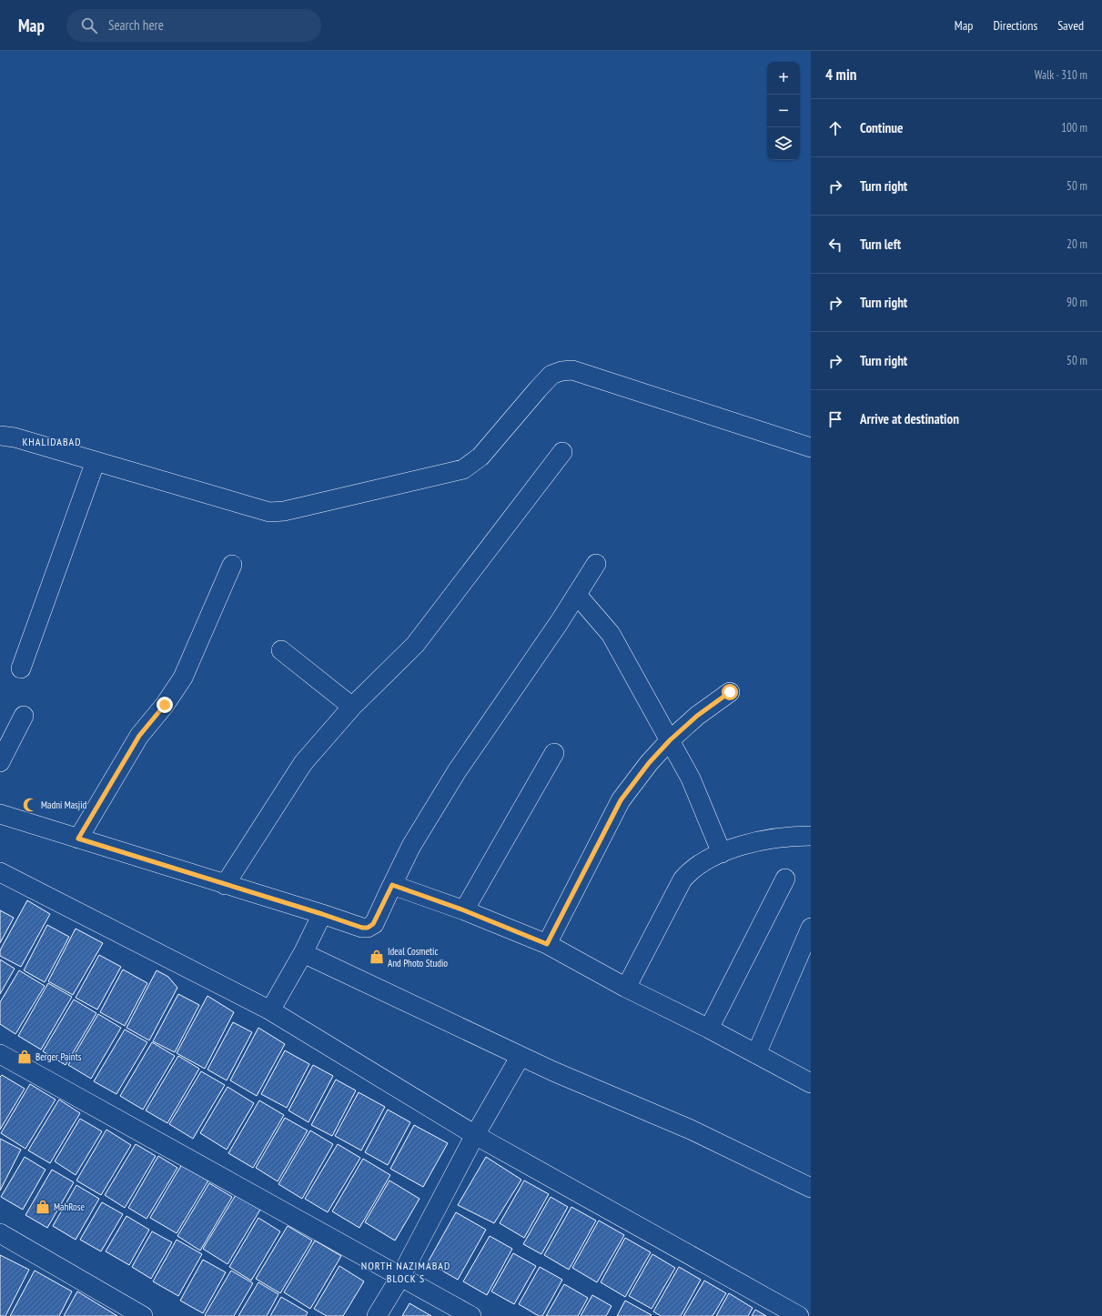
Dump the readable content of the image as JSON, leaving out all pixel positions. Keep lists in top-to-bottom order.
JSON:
{
  "districts": ["KHALIDABAD", "NORTH NAZIMABAD BLOCK S"],
  "places": {
    "mosque": ["Madni Masjid"],
    "shop": ["Ideal Cosmetic And Photo Studio", "Berger Paints", "MahRose"]
  },
  "page": {
    "header": "Map",
    "search": "Search here",
    "nav": ["Map", "Directions", "Saved"],
    "heading": ["4 min", "Walk · 310 m"],
    "map_buttons": ["+", "−"],
    "list": [
      ["Continue", "100 m"],
      ["Turn right", "50 m"],
      ["Turn left", "20 m"],
      ["Turn right", "90 m"],
      ["Turn right", "50 m"],
      "Arrive at destination"
    ]
  }
}
